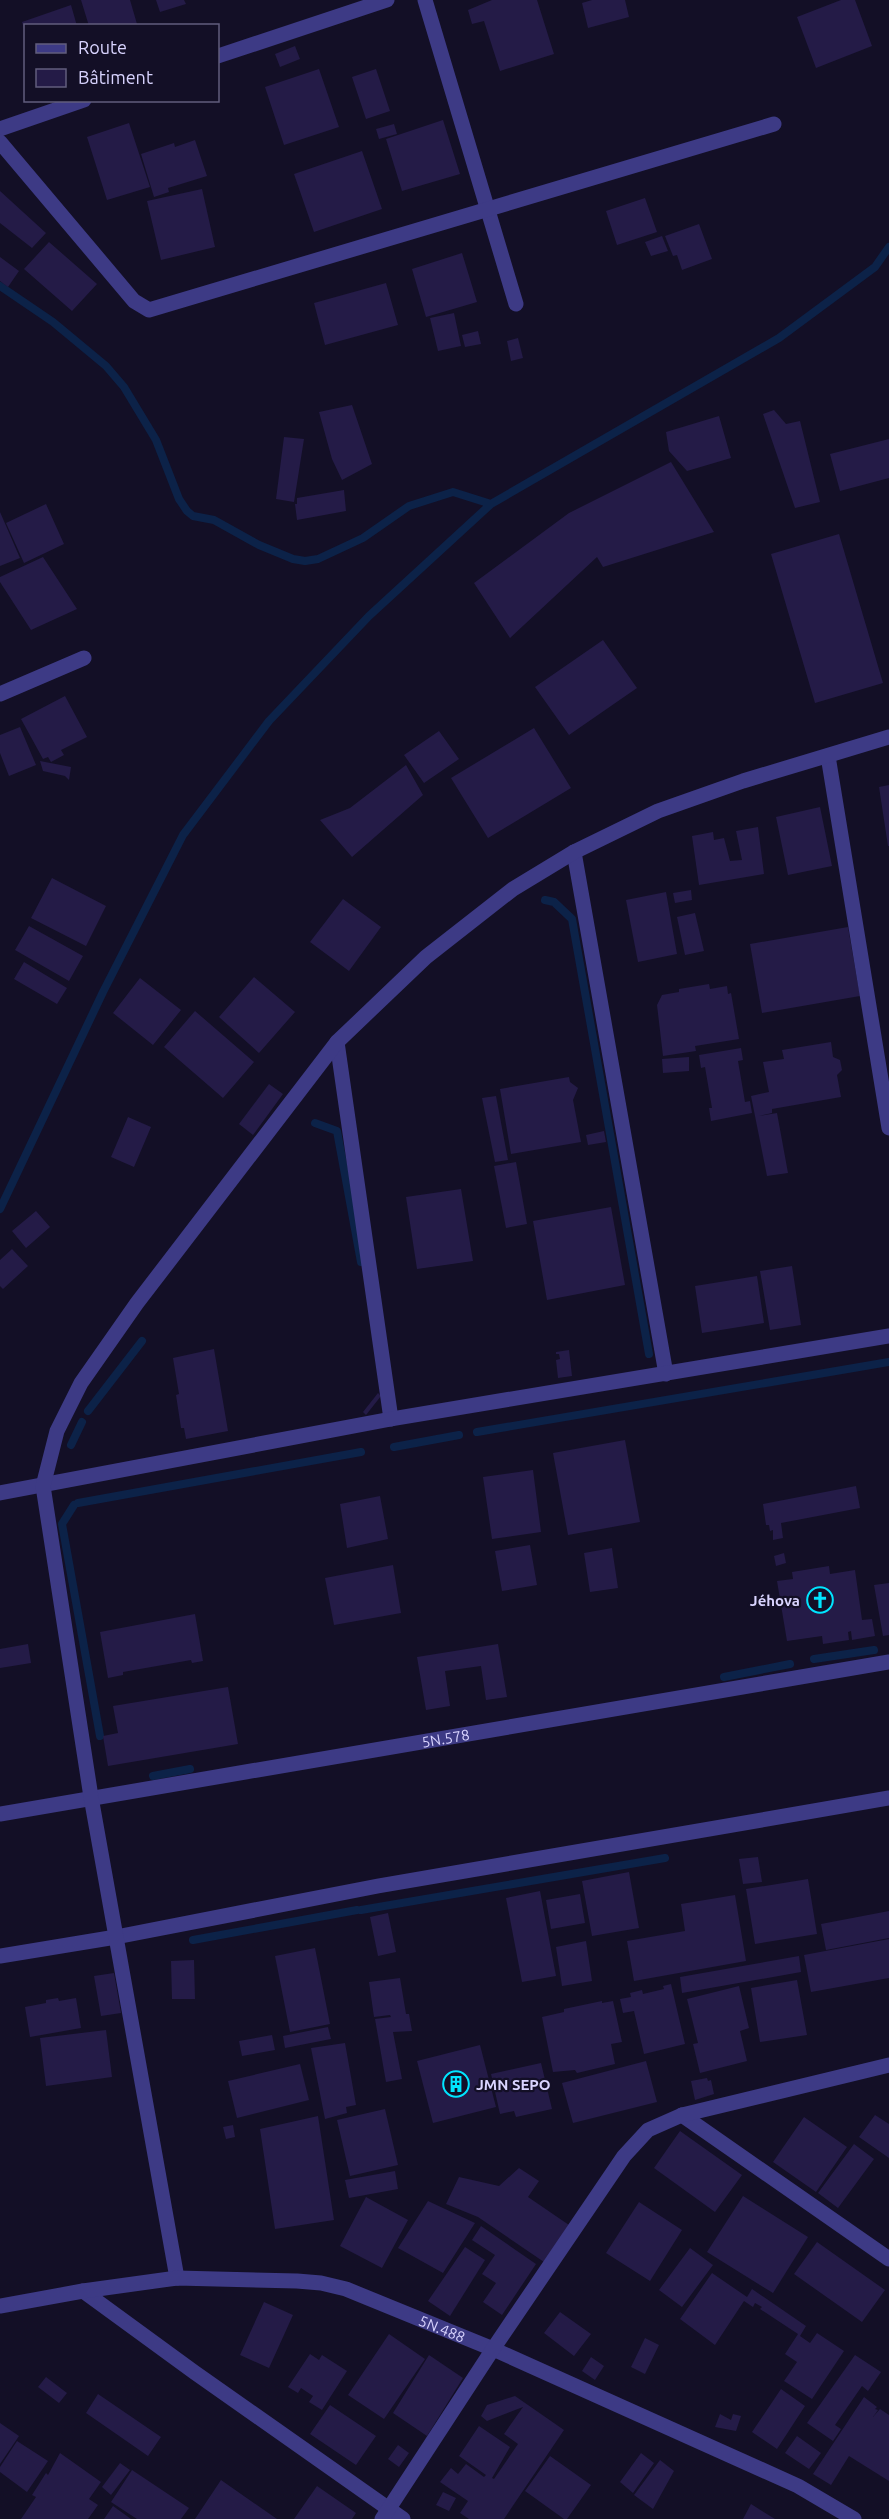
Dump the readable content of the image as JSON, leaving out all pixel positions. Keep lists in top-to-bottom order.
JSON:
{
  "streets": {
    "street": ["5N.578", "5N.488"]
  },
  "places": {
    "church": ["Jéhova"],
    "building": ["JMN SEPO"]
  },
  "legend": ["Route", "Bâtiment"]
}
